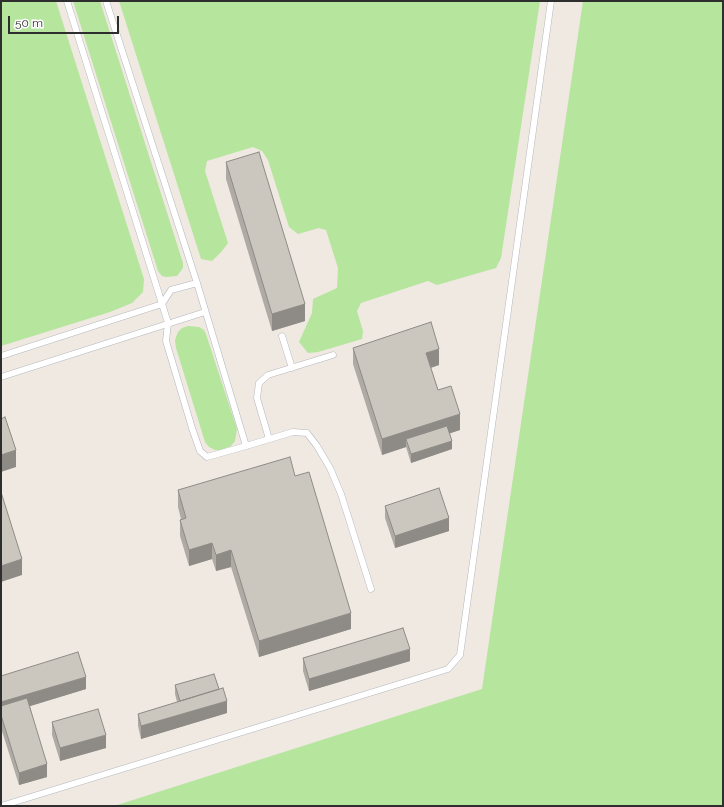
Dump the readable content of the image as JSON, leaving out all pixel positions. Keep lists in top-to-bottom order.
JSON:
{
  "scale_bar": "50 m"
}
